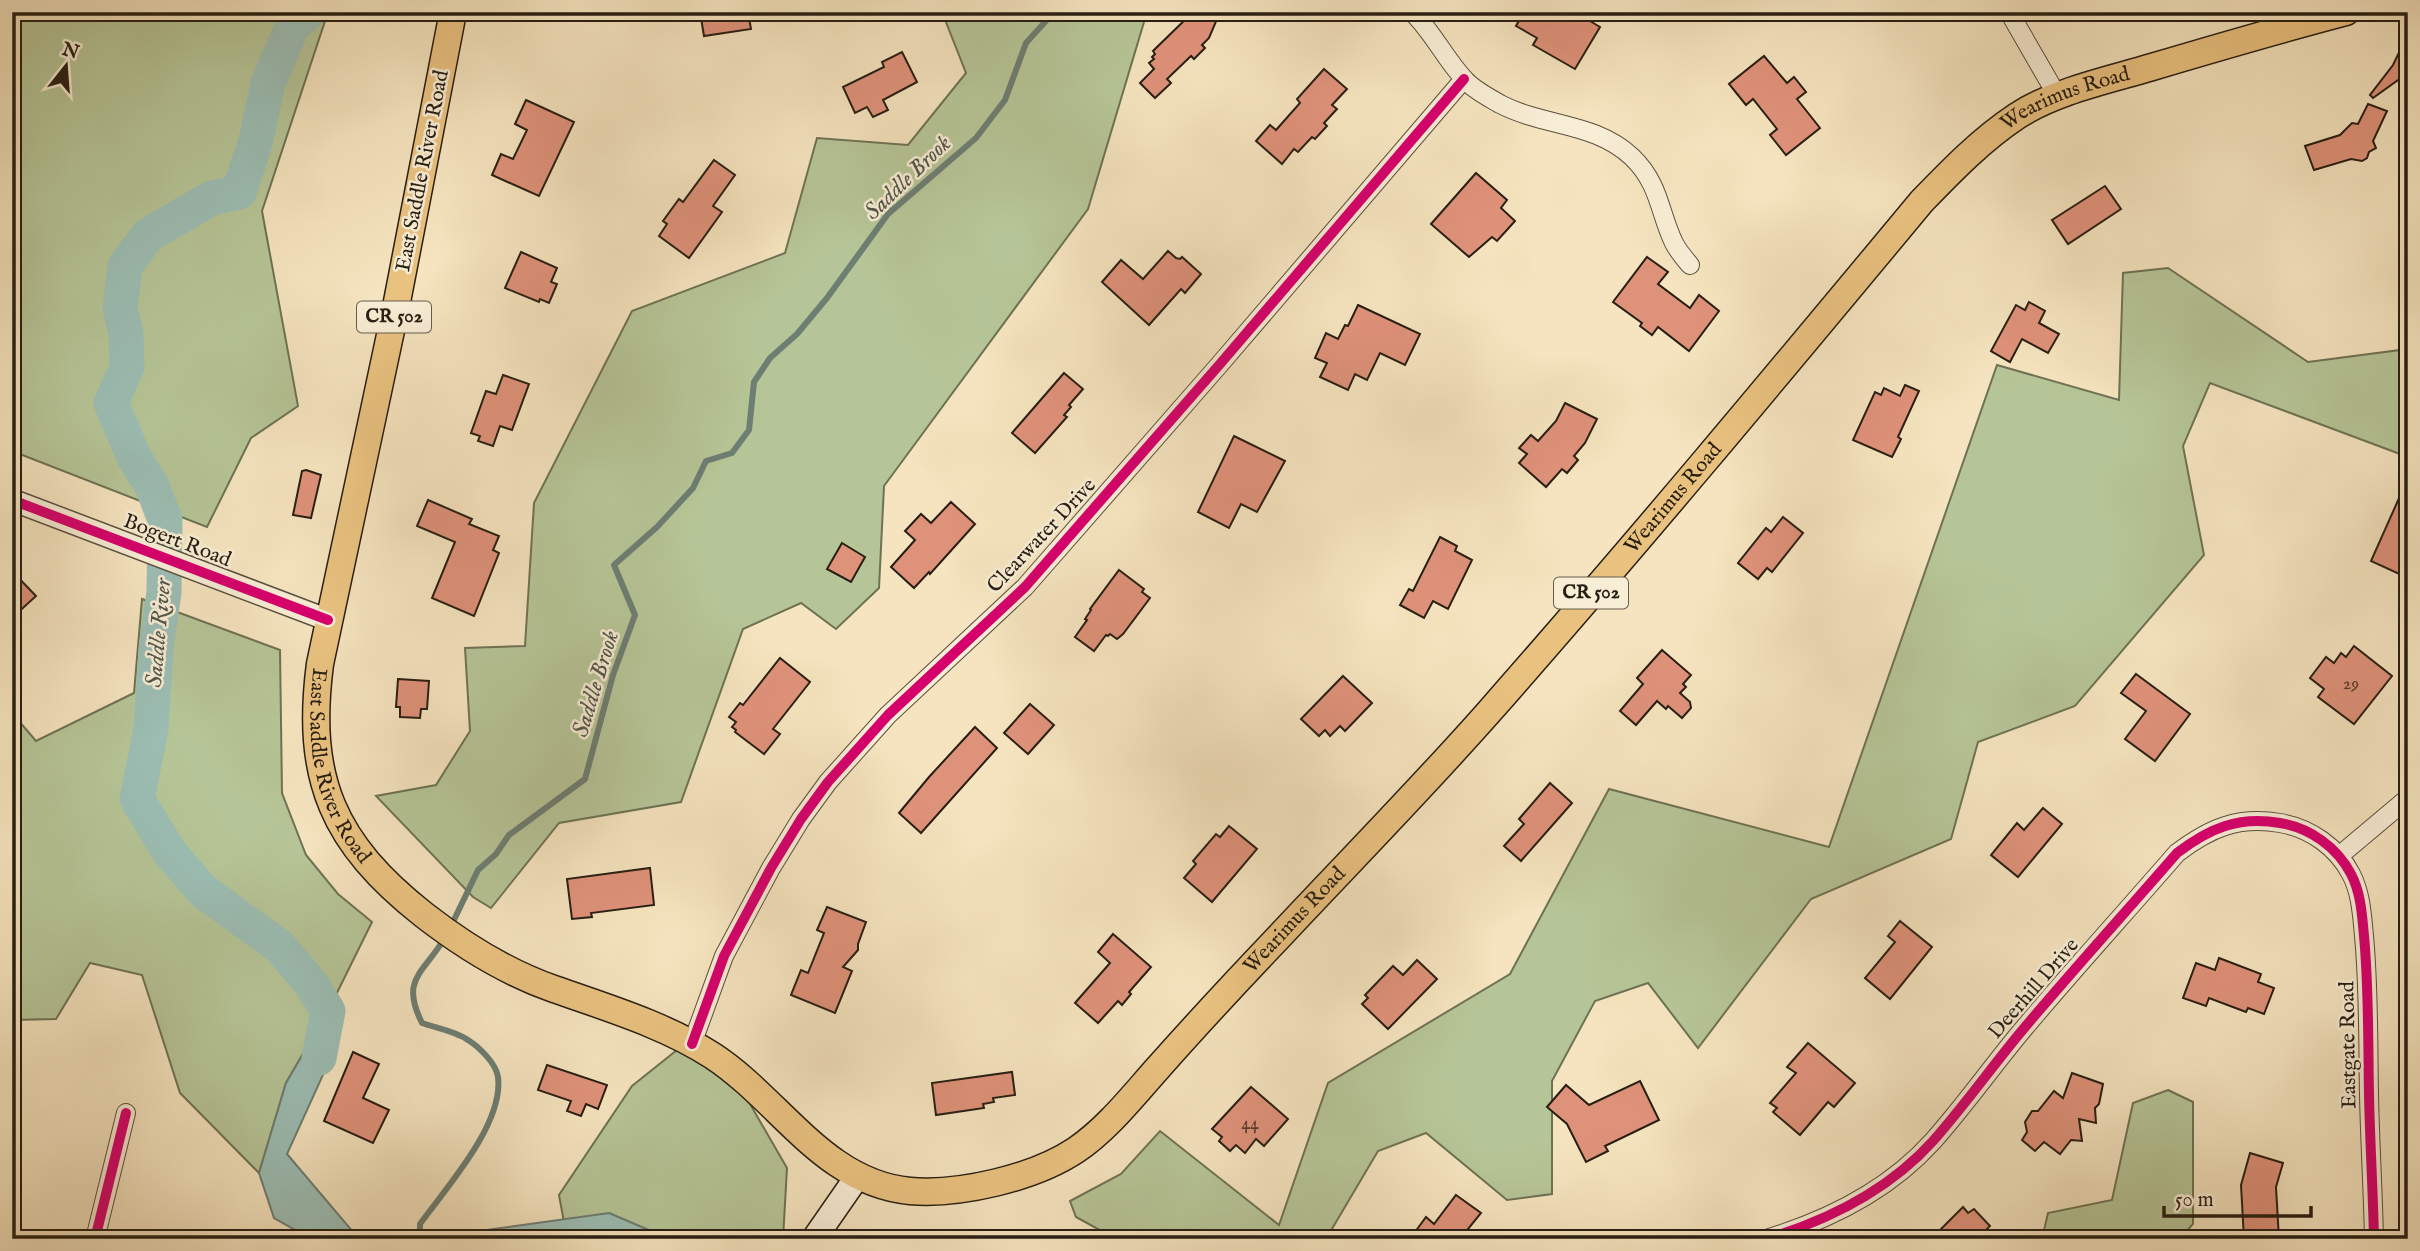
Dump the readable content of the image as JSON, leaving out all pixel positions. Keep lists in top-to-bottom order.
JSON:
{
  "streets": {
    "main road": ["Wearimus Road", "East Saddle River Road", "CR 502"],
    "street": [
      "Clearwater Drive",
      "Bogert Road",
      "Deerhill Drive",
      "Eastgate Road"
    ]
  },
  "crossings": [
    ["Wearimus Road", "East Saddle River Road"],
    ["East Saddle River Road", "Clearwater Drive"],
    ["East Saddle River Road", "Bogert Road"],
    ["Deerhill Drive", "Eastgate Road"]
  ],
  "water": ["Saddle Brook", "Saddle River"],
  "house_numbers": ["29", "44"],
  "scale_bar": "50 m",
  "north": "top"
}
